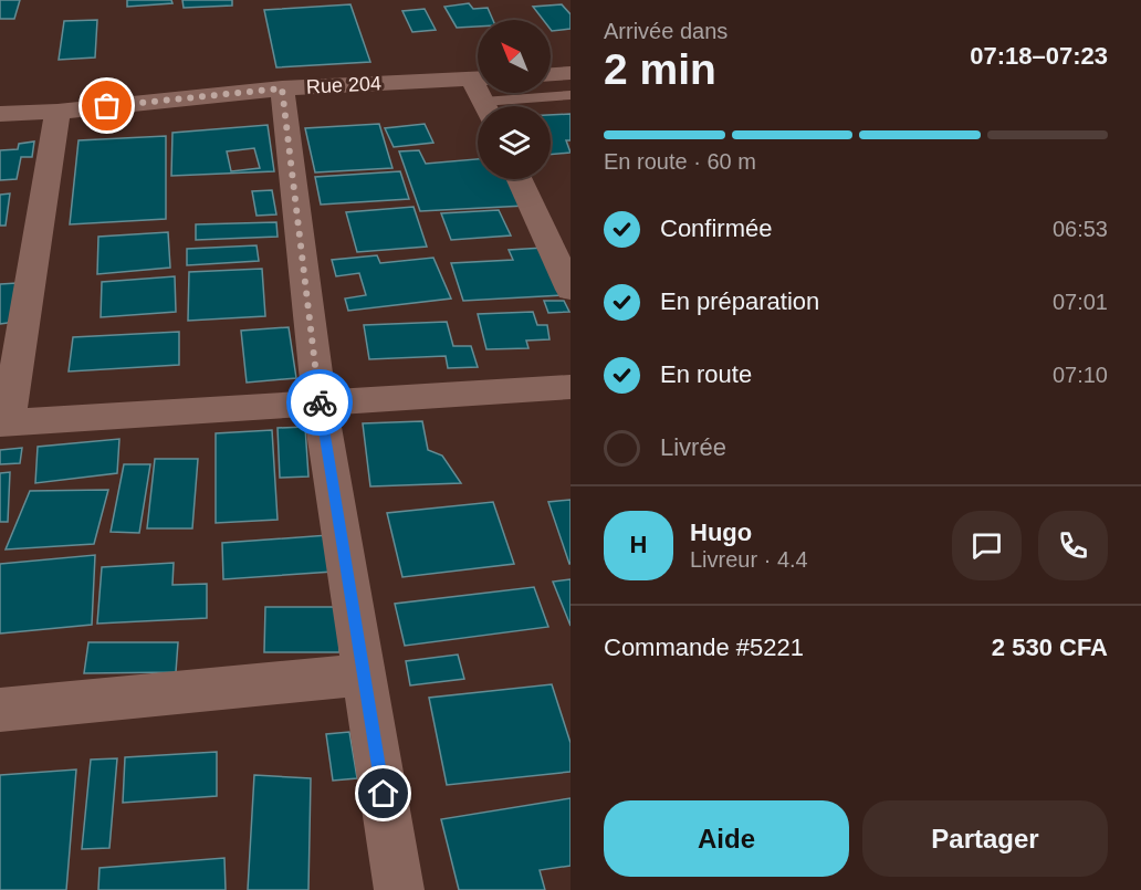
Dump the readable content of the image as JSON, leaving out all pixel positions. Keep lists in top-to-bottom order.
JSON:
{
  "streets": {
    "street": ["Rue 204"]
  },
  "north": "top left",
  "page": {
    "heading": ["2 min", "Arrivée dans", "07:18–07:23"],
    "panel": [
      "Hugo",
      "Livreur · 4.4",
      "Commande #5221",
      "2 530 CFA"
    ],
    "bar": "En route · 60 m",
    "list": [
      ["Confirmée", "06:53"],
      ["En préparation", "07:01"],
      ["En route", "07:10"],
      "Livrée"
    ],
    "round": "H",
    "buttons": ["Aide", "Partager"]
  }
}
